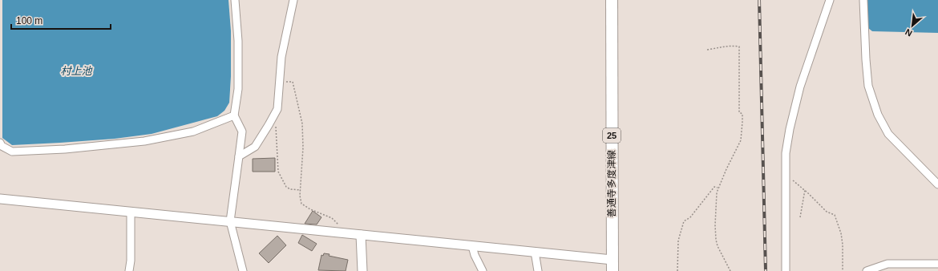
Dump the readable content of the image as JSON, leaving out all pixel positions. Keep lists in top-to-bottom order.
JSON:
{
  "streets": {
    "main road": ["25", "善通寺多度津線"]
  },
  "water": ["村上池"],
  "scale_bar": "100 m",
  "north": "bottom left"
}
